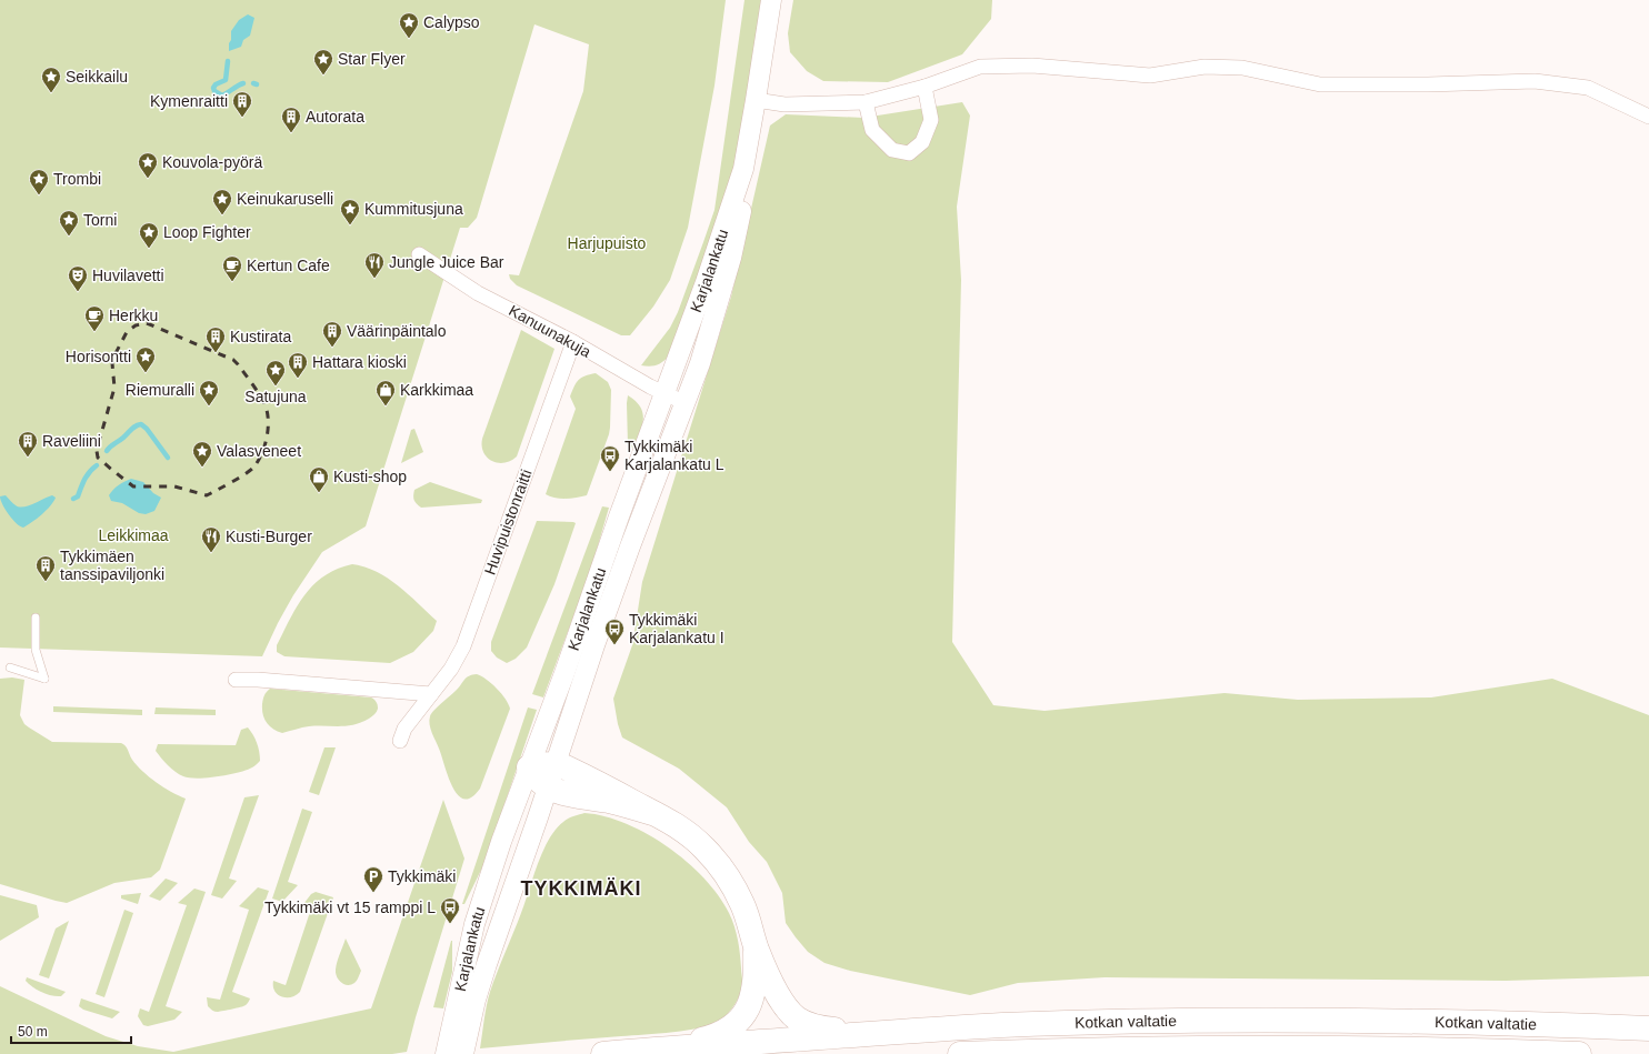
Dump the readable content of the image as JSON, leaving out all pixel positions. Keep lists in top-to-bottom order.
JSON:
{
  "streets": {
    "highway": ["Kotkan valtatie"],
    "main road": ["Karjalankatu"],
    "street": ["Kanuunakuja", "Huvipuistonraitti"]
  },
  "crossings": [
    ["Karjalankatu", "Kanuunakuja"],
    ["Kanuunakuja", "Huvipuistonraitti"]
  ],
  "districts": ["TYKKIMÄKI"],
  "parks": ["Harjupuisto", "Leikkimaa"],
  "places": {
    "place": [
      "Calypso",
      "Star Flyer",
      "Seikkailu",
      "Kouvola-pyörä",
      "Trombi",
      "Keinukaruselli",
      "Kummitusjuna",
      "Torni",
      "Loop Fighter",
      "Horisontti",
      "Satujuna",
      "Riemuralli",
      "Valasveneet"
    ],
    "building": [
      "Kymenraitti",
      "Autorata",
      "Väärinpäintalo",
      "Kustirata",
      "Hattara kioski",
      "Raveliini",
      "Tykkimäen tanssipaviljonki"
    ],
    "restaurant": ["Jungle Juice Bar", "Kusti-Burger"],
    "cafe": ["Kertun Cafe", "Herkku"],
    "theatre": ["Huvilavetti"],
    "shop": ["Karkkimaa", "Kusti-shop"],
    "bus stop": ["Tykkimäki Karjalankatu L", "Tykkimäki Karjalankatu I", "Tykkimäki vt 15 ramppi L"],
    "parking": ["Tykkimäki"]
  },
  "scale_bar": "50 m"
}
